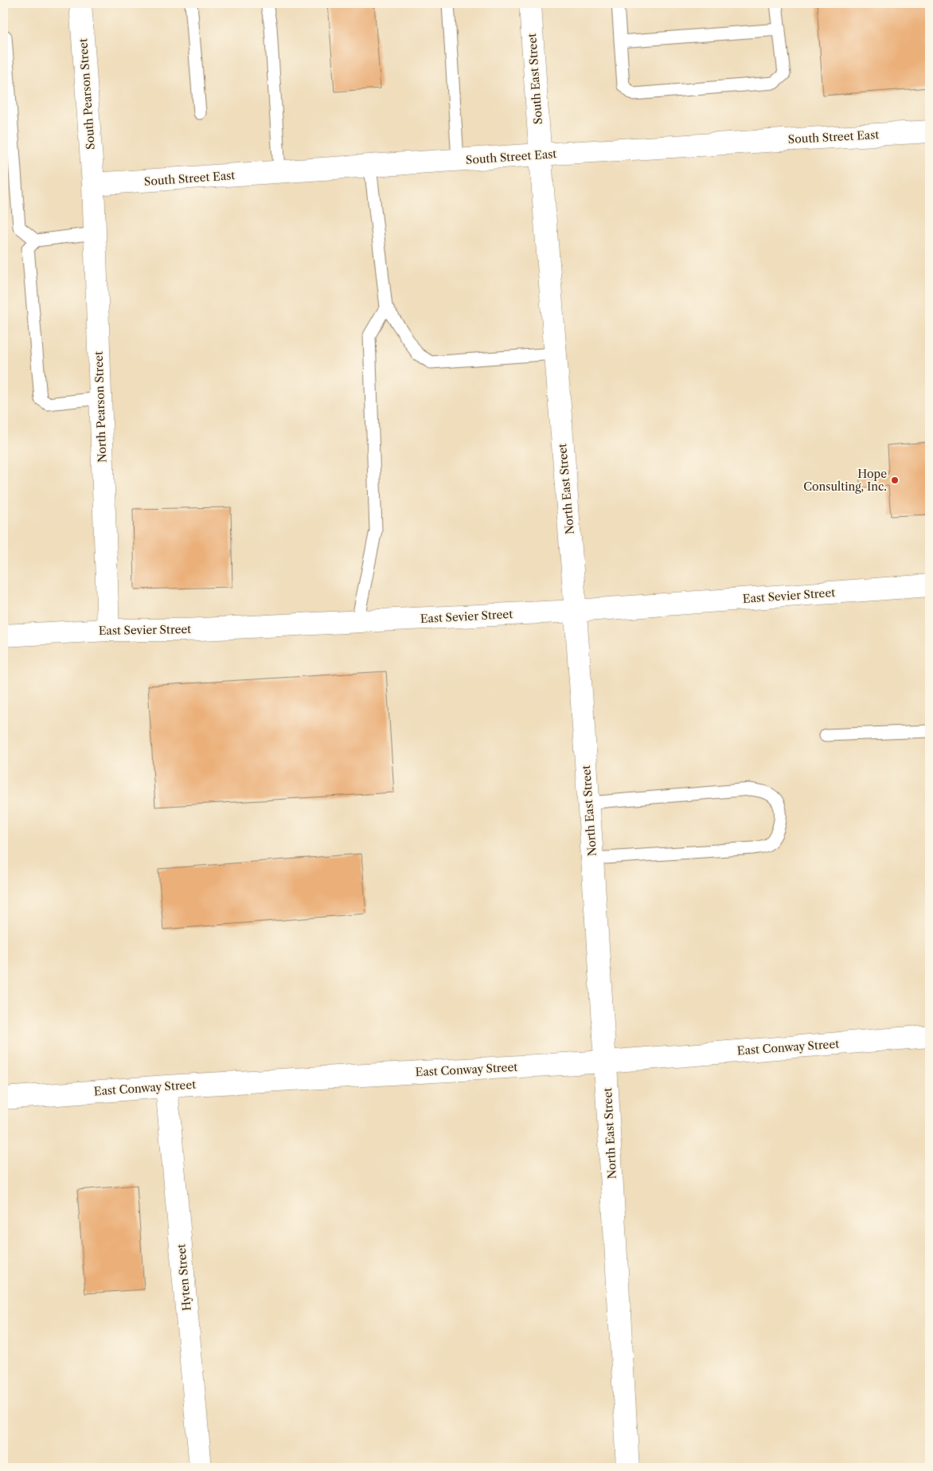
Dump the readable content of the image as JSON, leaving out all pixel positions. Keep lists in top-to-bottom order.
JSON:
{
  "streets": {
    "street": [
      "South East Street",
      "South Pearson Street",
      "South Street East",
      "North Pearson Street",
      "North East Street",
      "East Sevier Street",
      "East Conway Street",
      "Hyten Street"
    ]
  },
  "crossings": [
    ["South East Street", "South Street East"],
    ["South East Street", "North East Street"],
    ["South Pearson Street", "South Street East"],
    ["South Pearson Street", "North Pearson Street"],
    ["South Street East", "North Pearson Street"],
    ["South Street East", "North East Street"],
    ["North Pearson Street", "East Sevier Street"],
    ["North East Street", "East Sevier Street"],
    ["North East Street", "East Conway Street"],
    ["East Conway Street", "Hyten Street"]
  ],
  "places": ["Hope Consulting, Inc."]
}
